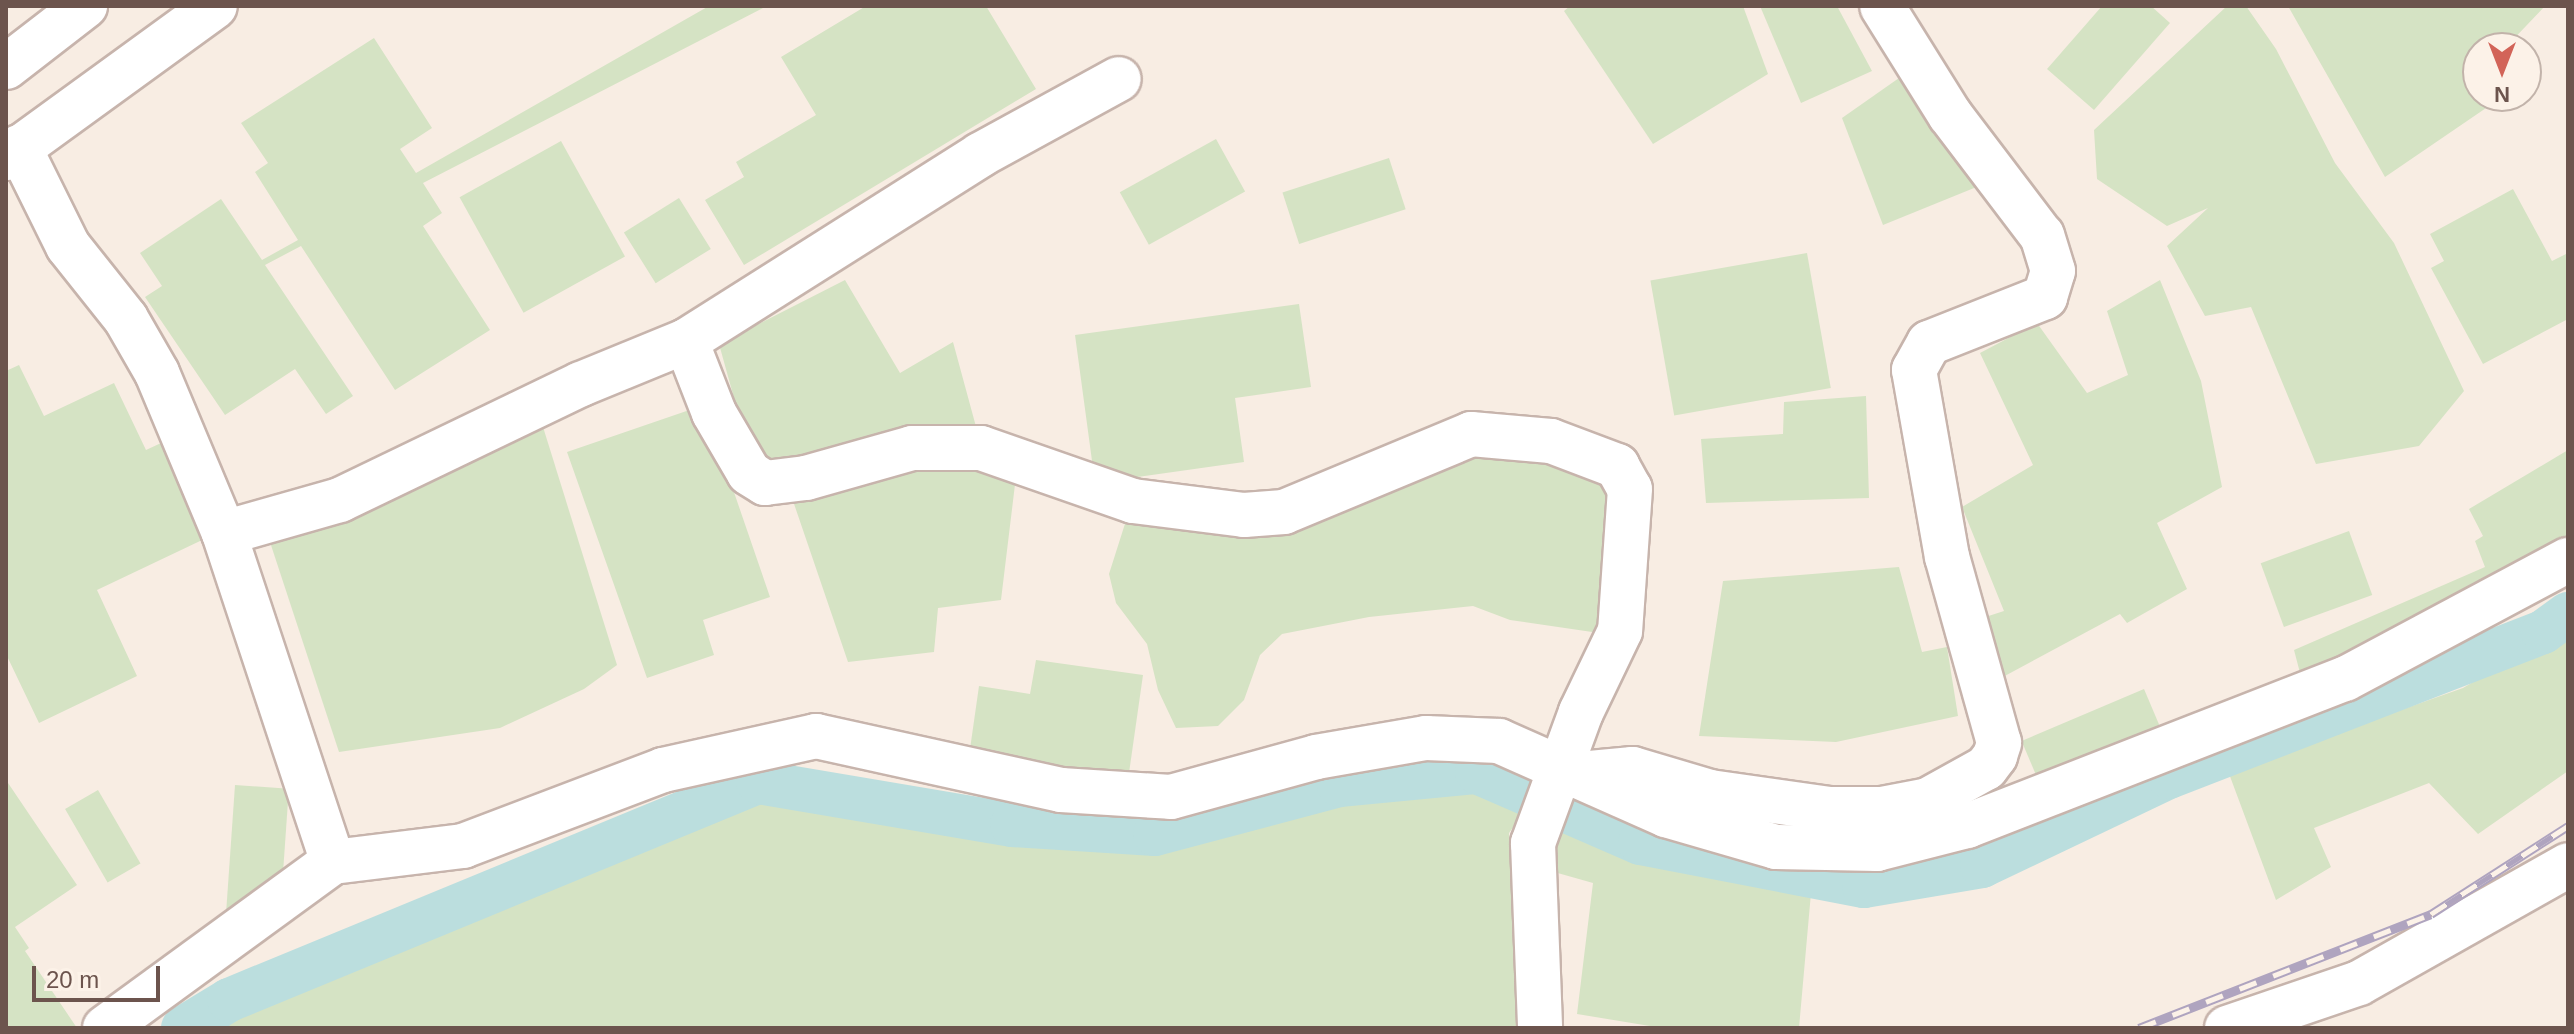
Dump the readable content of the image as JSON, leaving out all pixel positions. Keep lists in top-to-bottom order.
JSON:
{
  "scale_bar": "20 m",
  "north": "bottom"
}
